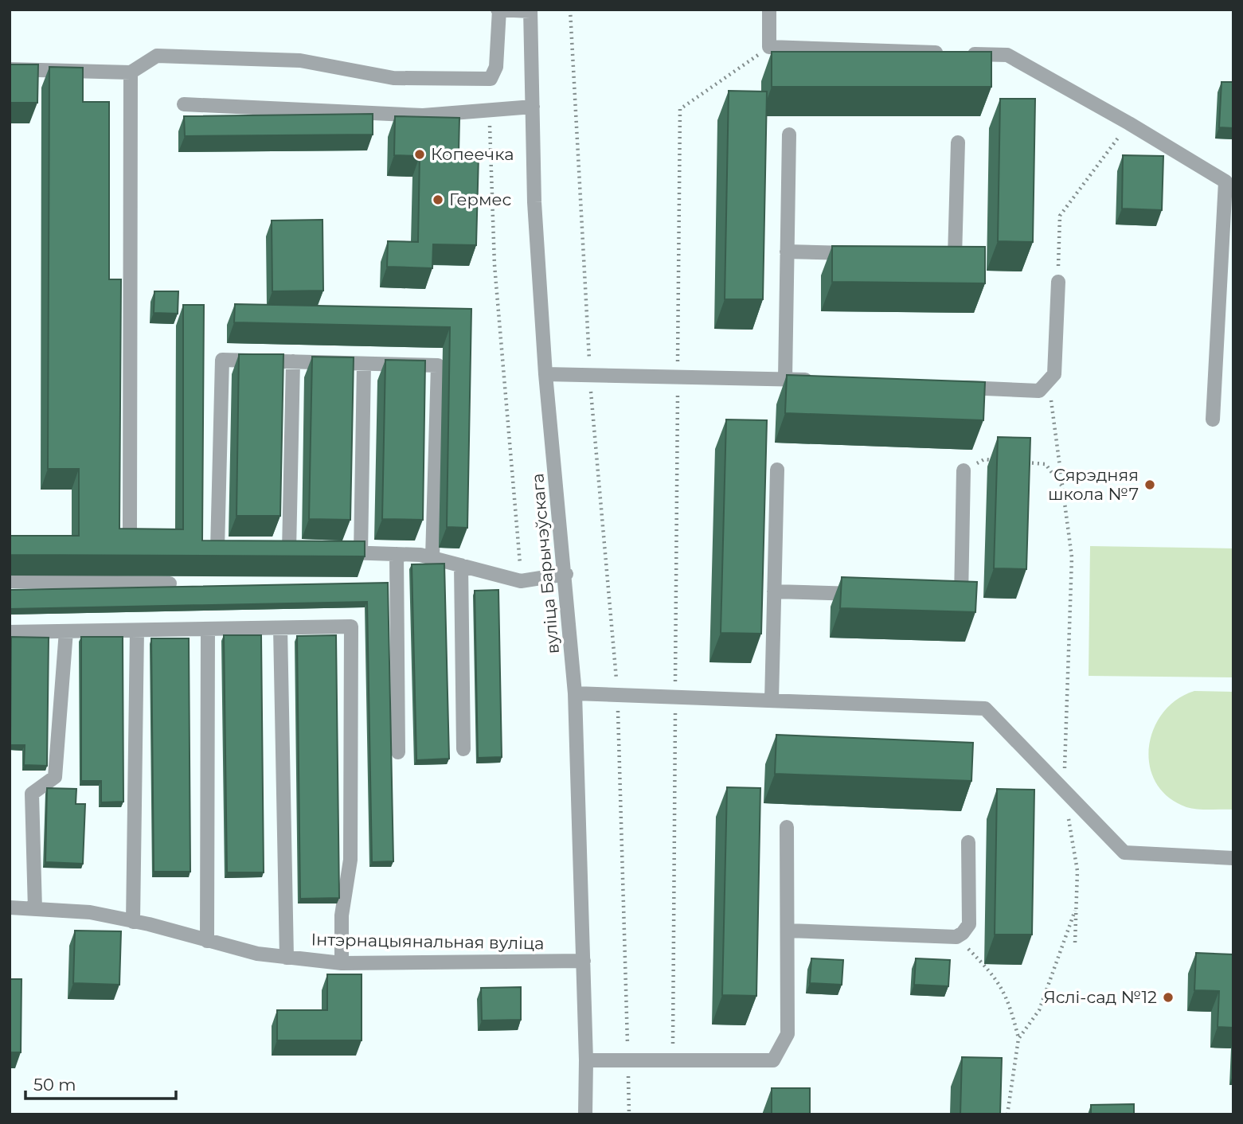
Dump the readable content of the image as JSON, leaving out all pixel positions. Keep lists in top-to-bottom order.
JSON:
{
  "streets": {
    "street": ["вуліца Барычэўскага", "Інтэрнацыянальная вуліца"]
  },
  "crossings": [
    ["вуліца Барычэўскага", "Інтэрнацыянальная вуліца"]
  ],
  "places": [
    "Копеечка",
    "Гермес",
    "Сярэдняя школа №7",
    "Яслі-сад №12"
  ],
  "scale_bar": "50 m"
}
